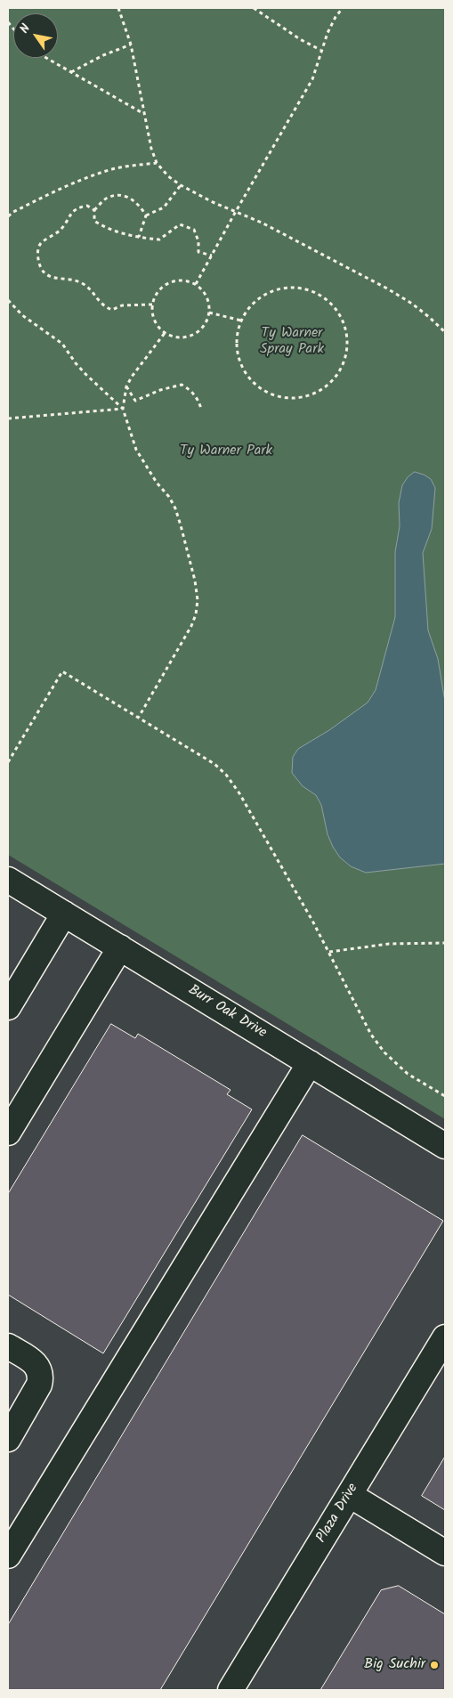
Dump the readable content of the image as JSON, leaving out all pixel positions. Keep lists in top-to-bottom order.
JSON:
{
  "streets": {
    "street": ["Burr Oak Drive", "Plaza Drive"]
  },
  "parks": ["Ty Warner Spray Park", "Ty Warner Park"],
  "places": ["Big Suchir"],
  "north": "top left"
}
